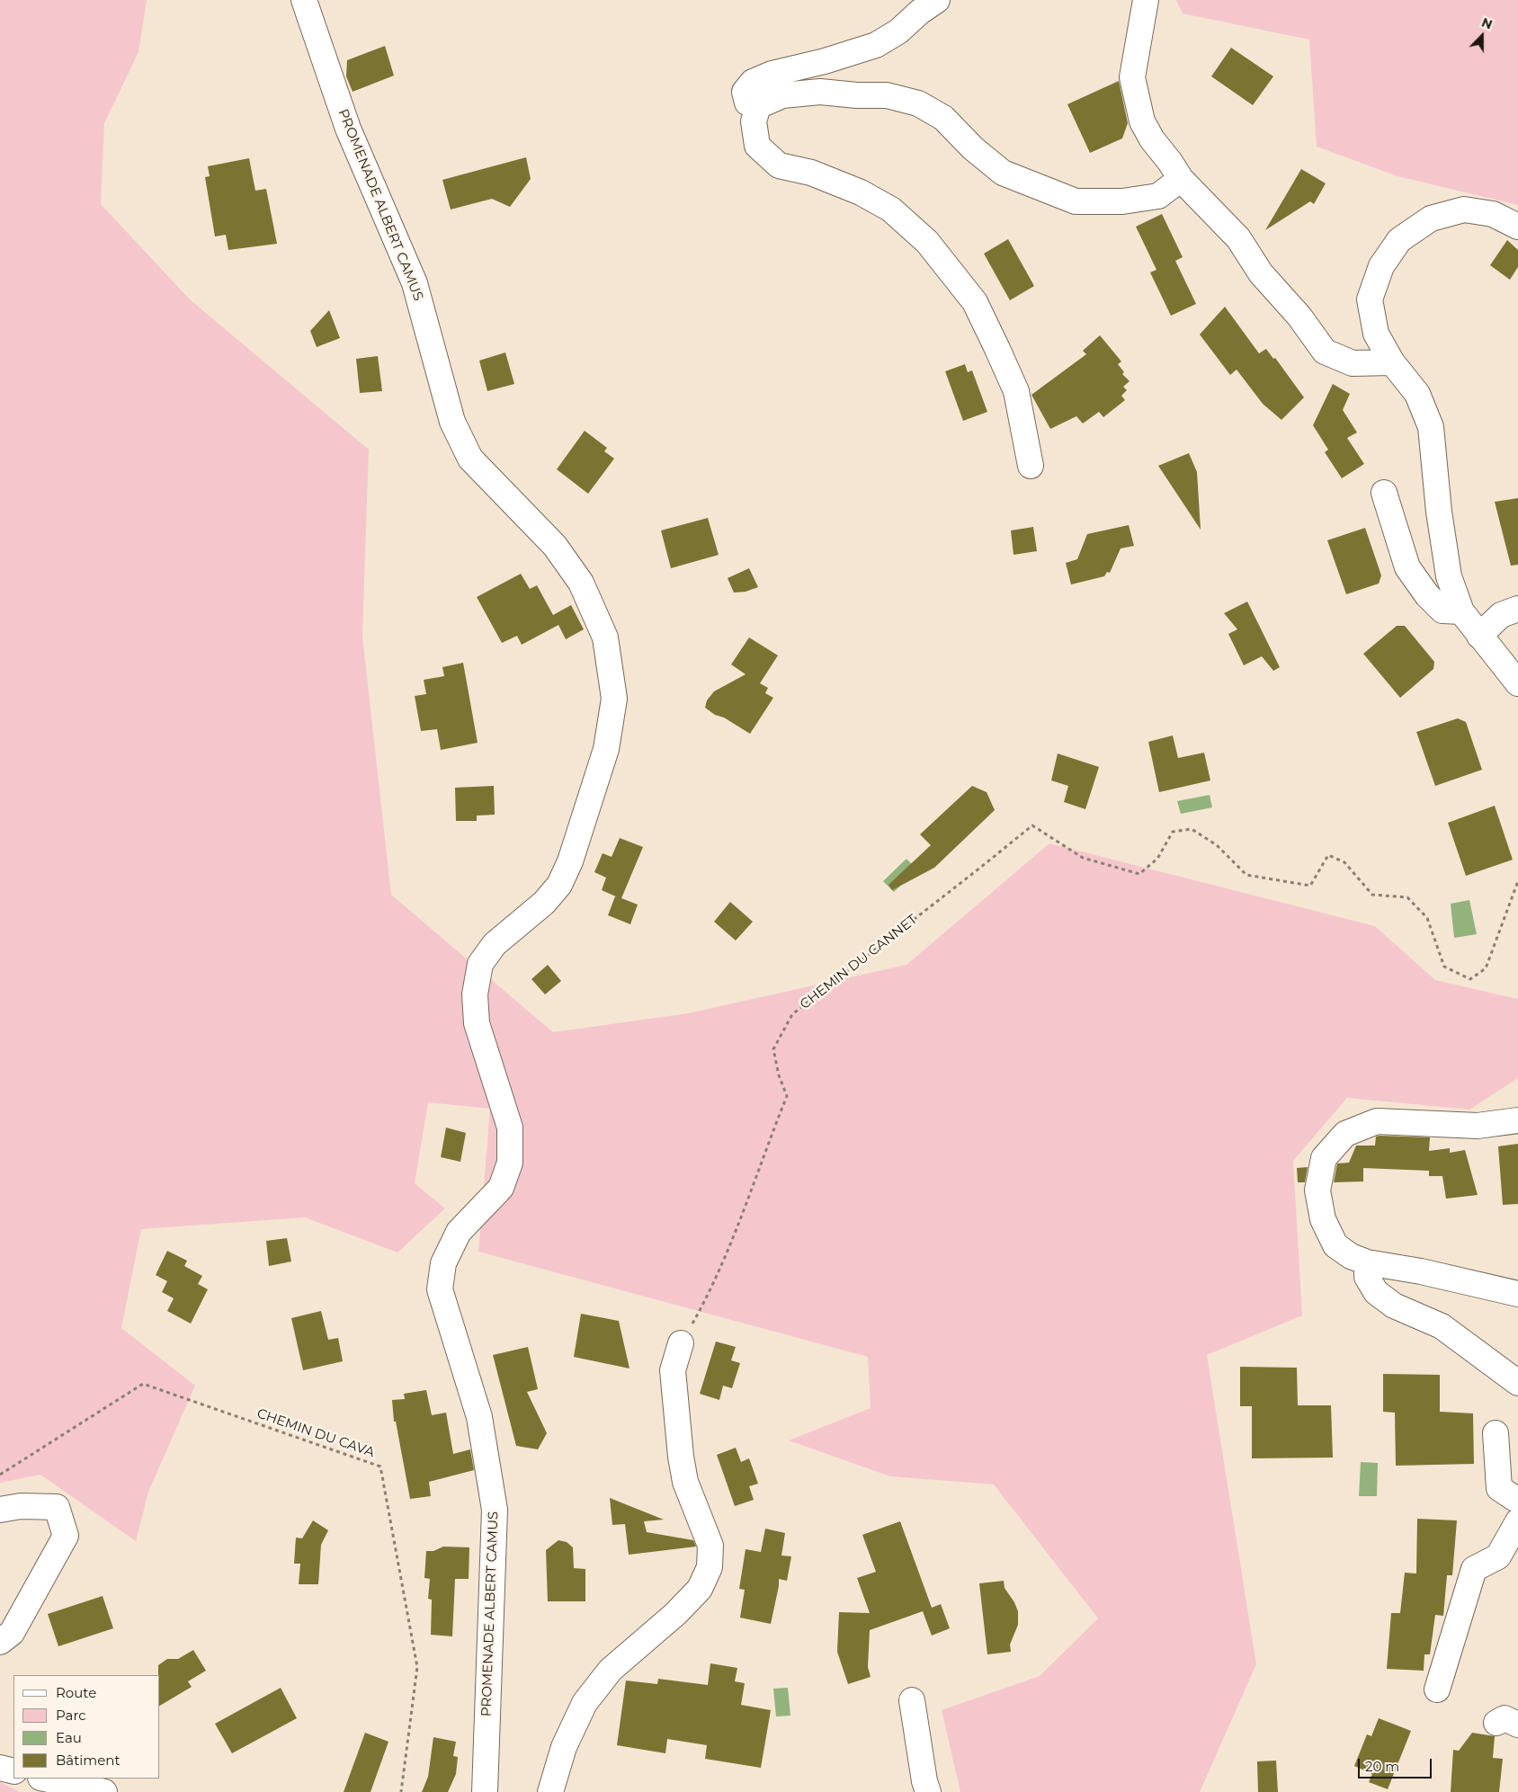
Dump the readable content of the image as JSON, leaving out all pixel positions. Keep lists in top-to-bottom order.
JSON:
{
  "streets": {
    "street": ["PROMENADE ALBERT CAMUS"],
    "path": ["CHEMIN DU CANNET", "CHEMIN DU CAVA"]
  },
  "legend": [
    "Route",
    "Parc",
    "Eau",
    "Bâtiment"
  ],
  "scale_bar": "20 m",
  "north": "top"
}
